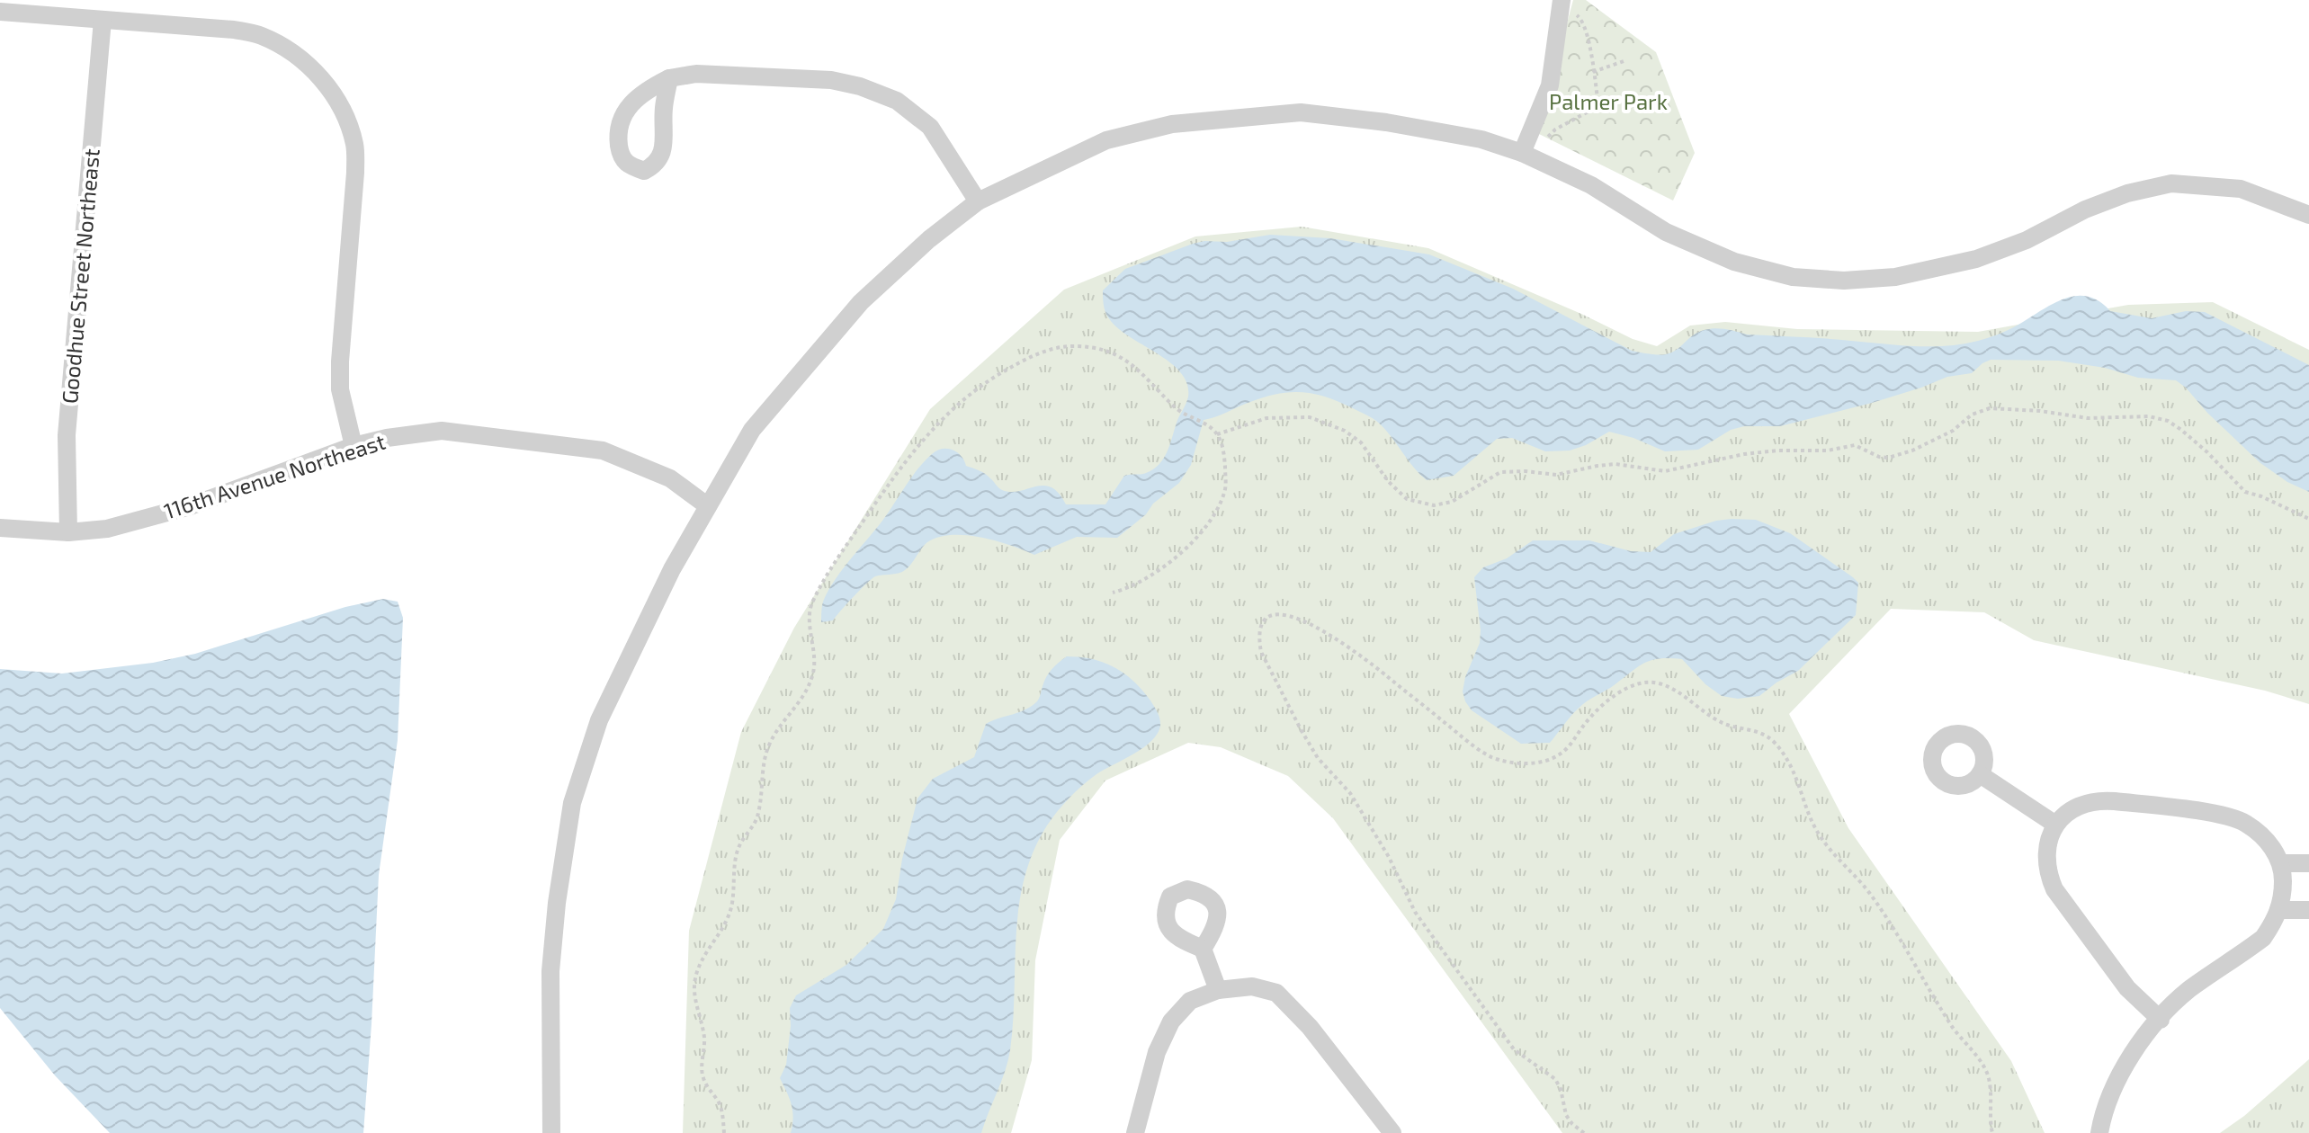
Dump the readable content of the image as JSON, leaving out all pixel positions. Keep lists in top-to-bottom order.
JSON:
{
  "streets": {
    "street": ["Goodhue Street Northeast", "116th Avenue Northeast"]
  },
  "crossings": [
    ["Goodhue Street Northeast", "116th Avenue Northeast"]
  ],
  "parks": ["Palmer Park"]
}
